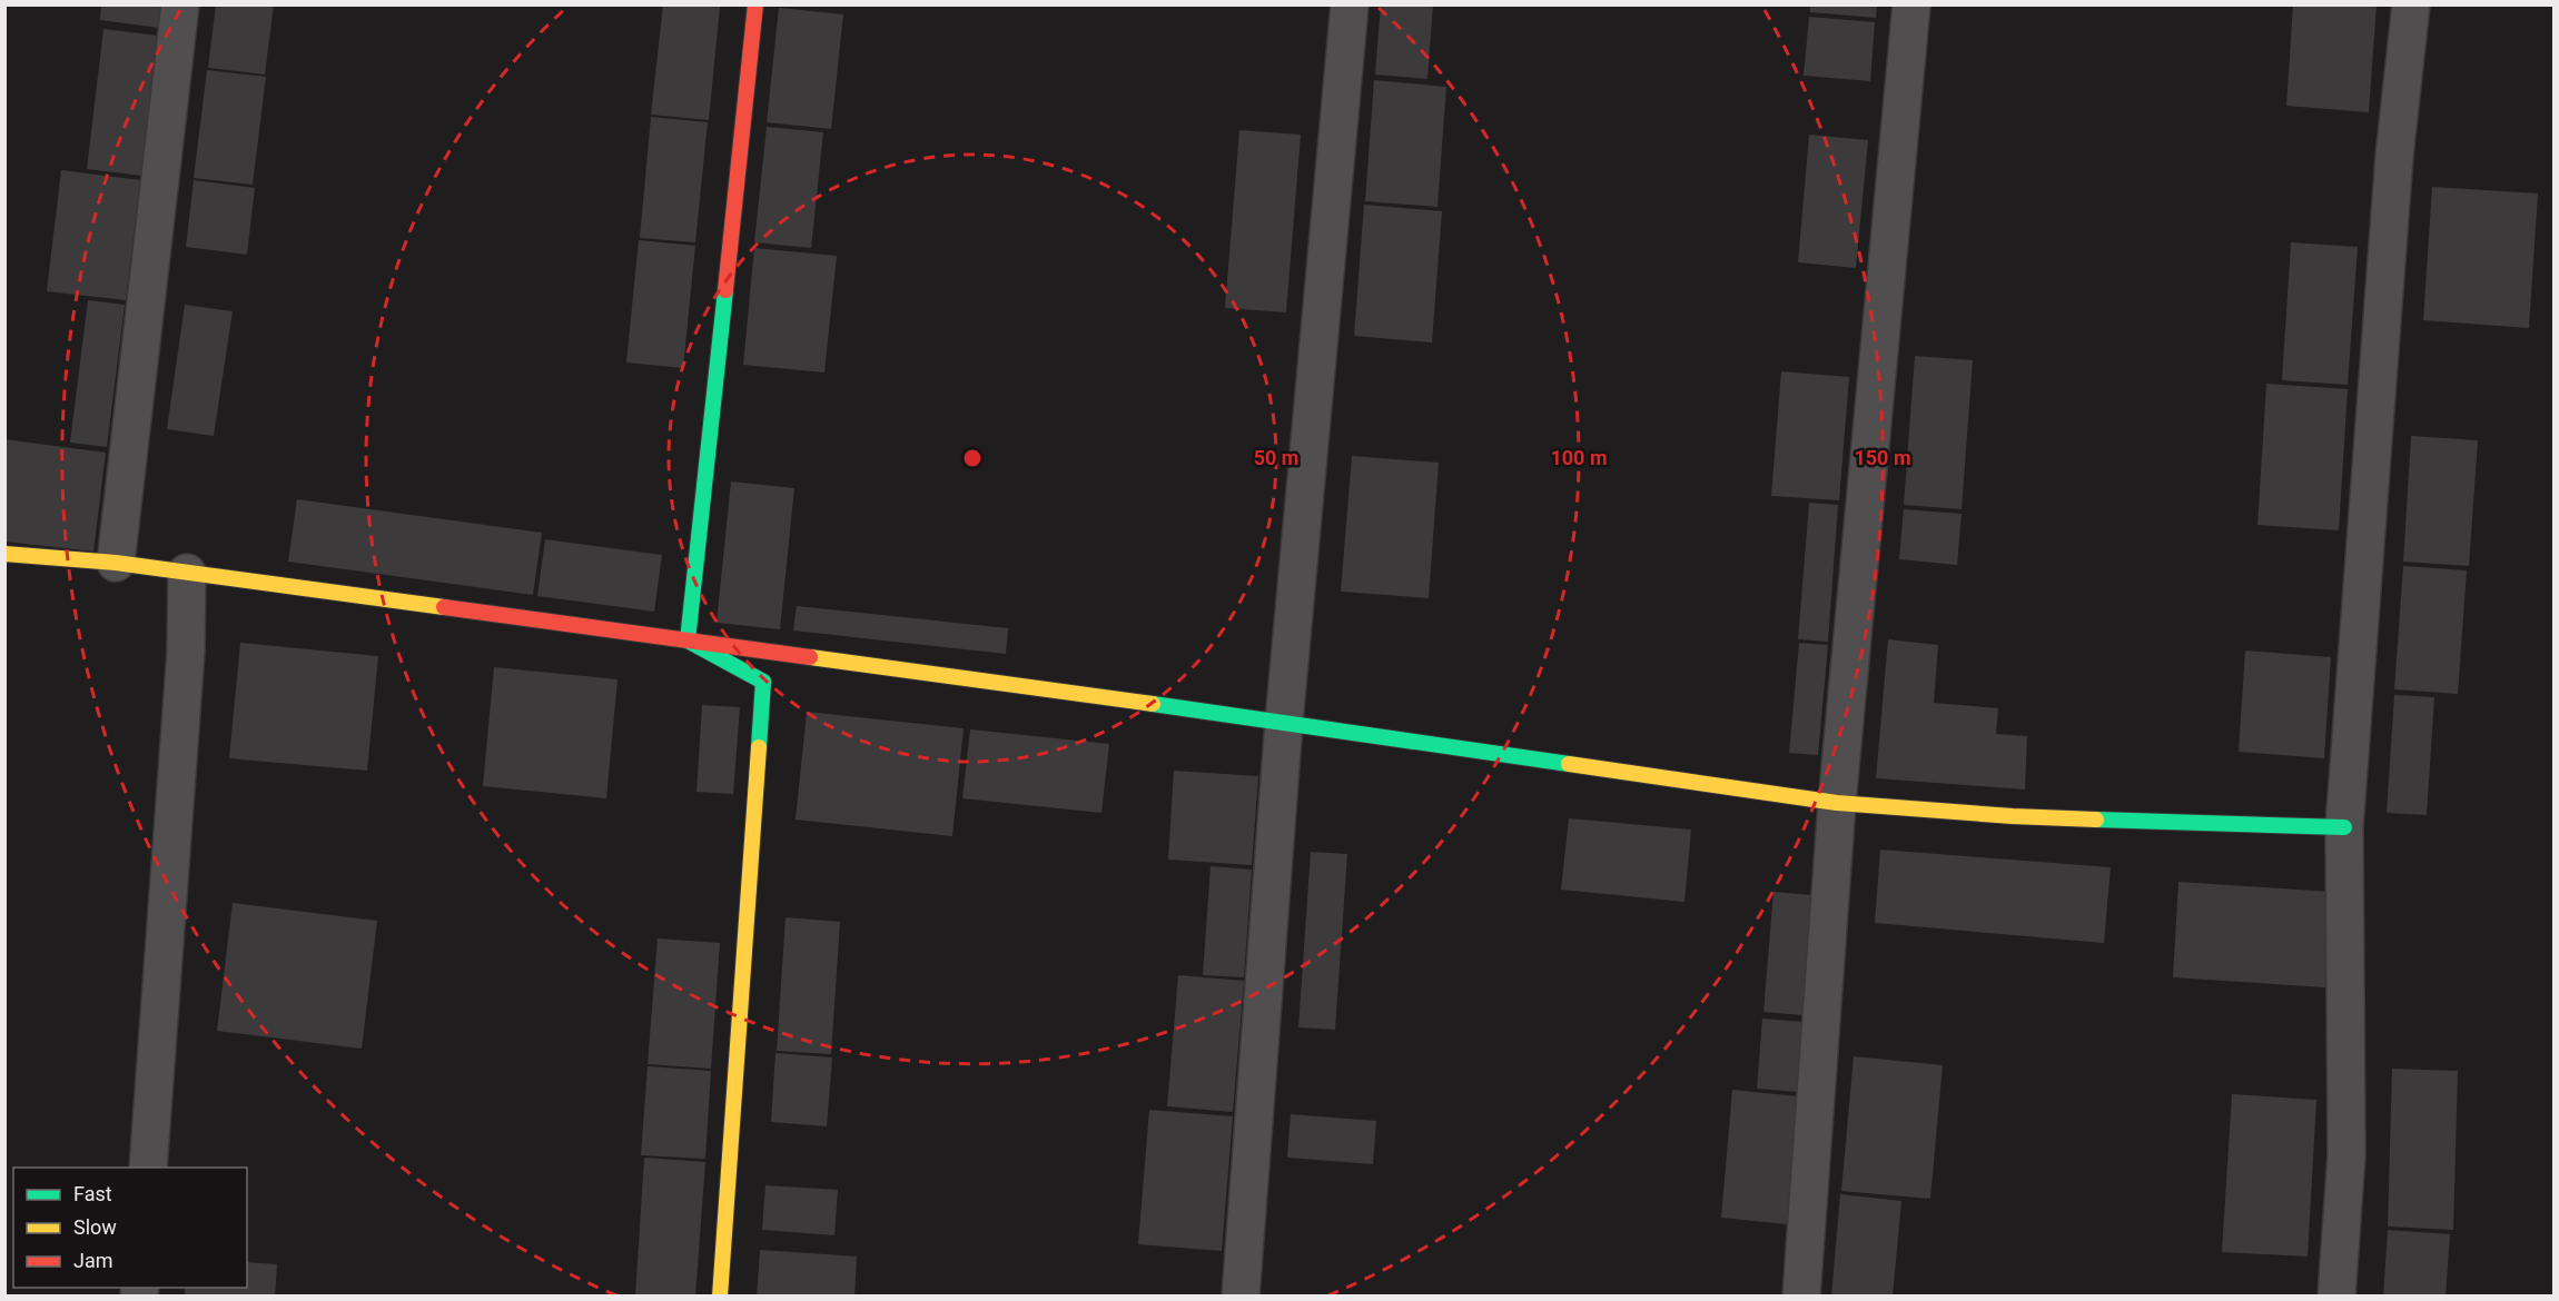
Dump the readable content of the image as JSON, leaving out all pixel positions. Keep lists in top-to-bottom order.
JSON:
{
  "legend": ["Fast", "Slow", "Jam"],
  "rings": ["50 m", "100 m", "150 m"]
}
